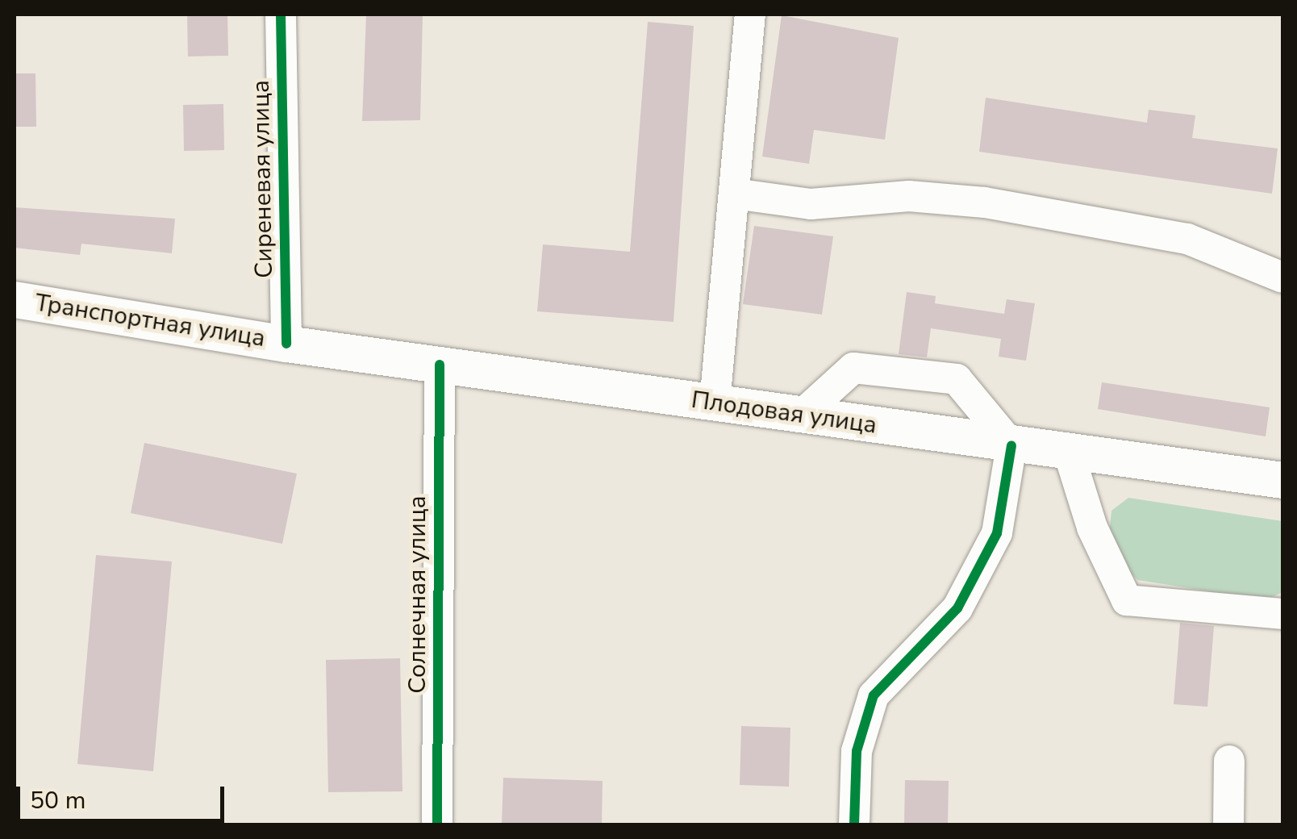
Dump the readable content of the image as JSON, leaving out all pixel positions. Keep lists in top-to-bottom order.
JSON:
{
  "streets": {
    "main road": ["Транспортная улица", "Плодовая улица"],
    "street": ["Сиреневая улица", "Солнечная улица"]
  },
  "crossings": [
    ["Сиреневая улица", "Транспортная улица"],
    ["Сиреневая улица", "Плодовая улица"],
    ["Транспортная улица", "Плодовая улица"],
    ["Плодовая улица", "Солнечная улица"]
  ],
  "scale_bar": "50 m"
}
